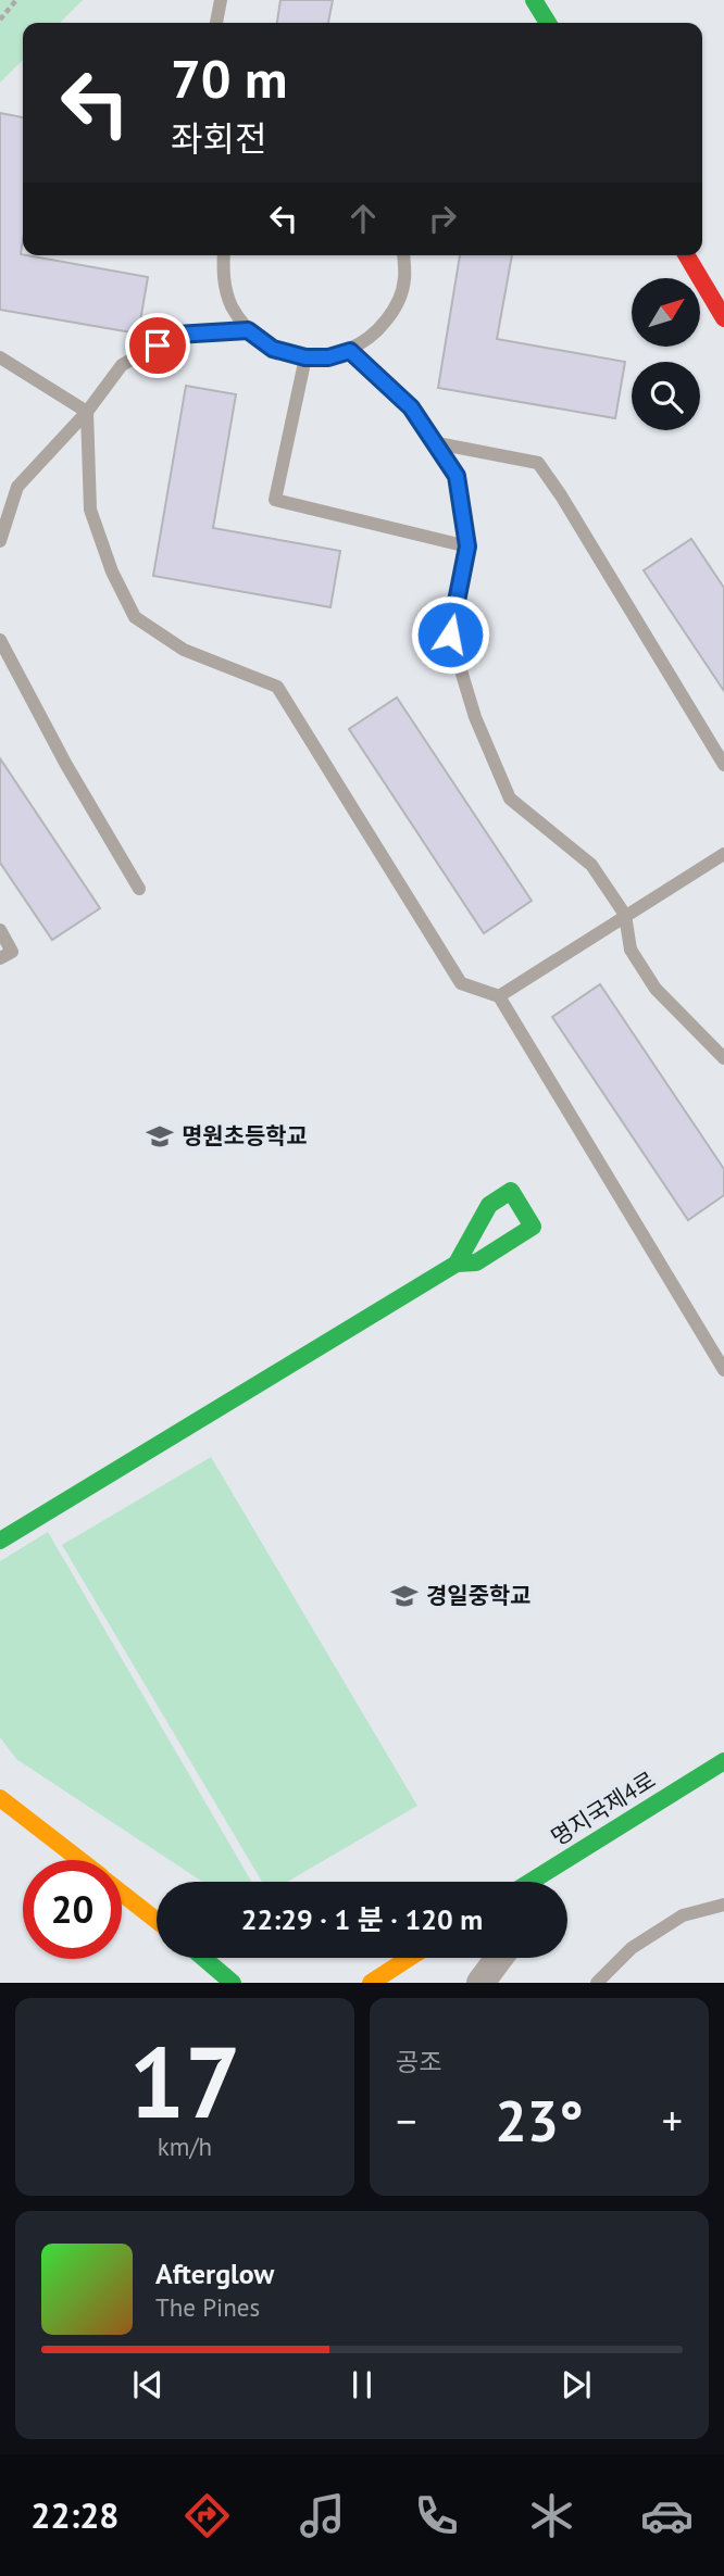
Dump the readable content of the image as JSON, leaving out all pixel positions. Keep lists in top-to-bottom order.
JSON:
{
  "streets": {
    "street": ["명지국제4로"]
  },
  "places": {
    "school or university": ["명원초등학교", "경일중학교"]
  },
  "north": "top right",
  "page": {
    "turn": ["70 m", "좌회전"],
    "limit": "20",
    "trip": "22:29 · 1 분 · 120 m",
    "tile": [
      ["17", "km/h"],
      "공조"
    ],
    "heat": ["−", "23°", "+"],
    "song": ["Afterglow", "The Pines"],
    "tabs": "22:28"
  }
}
